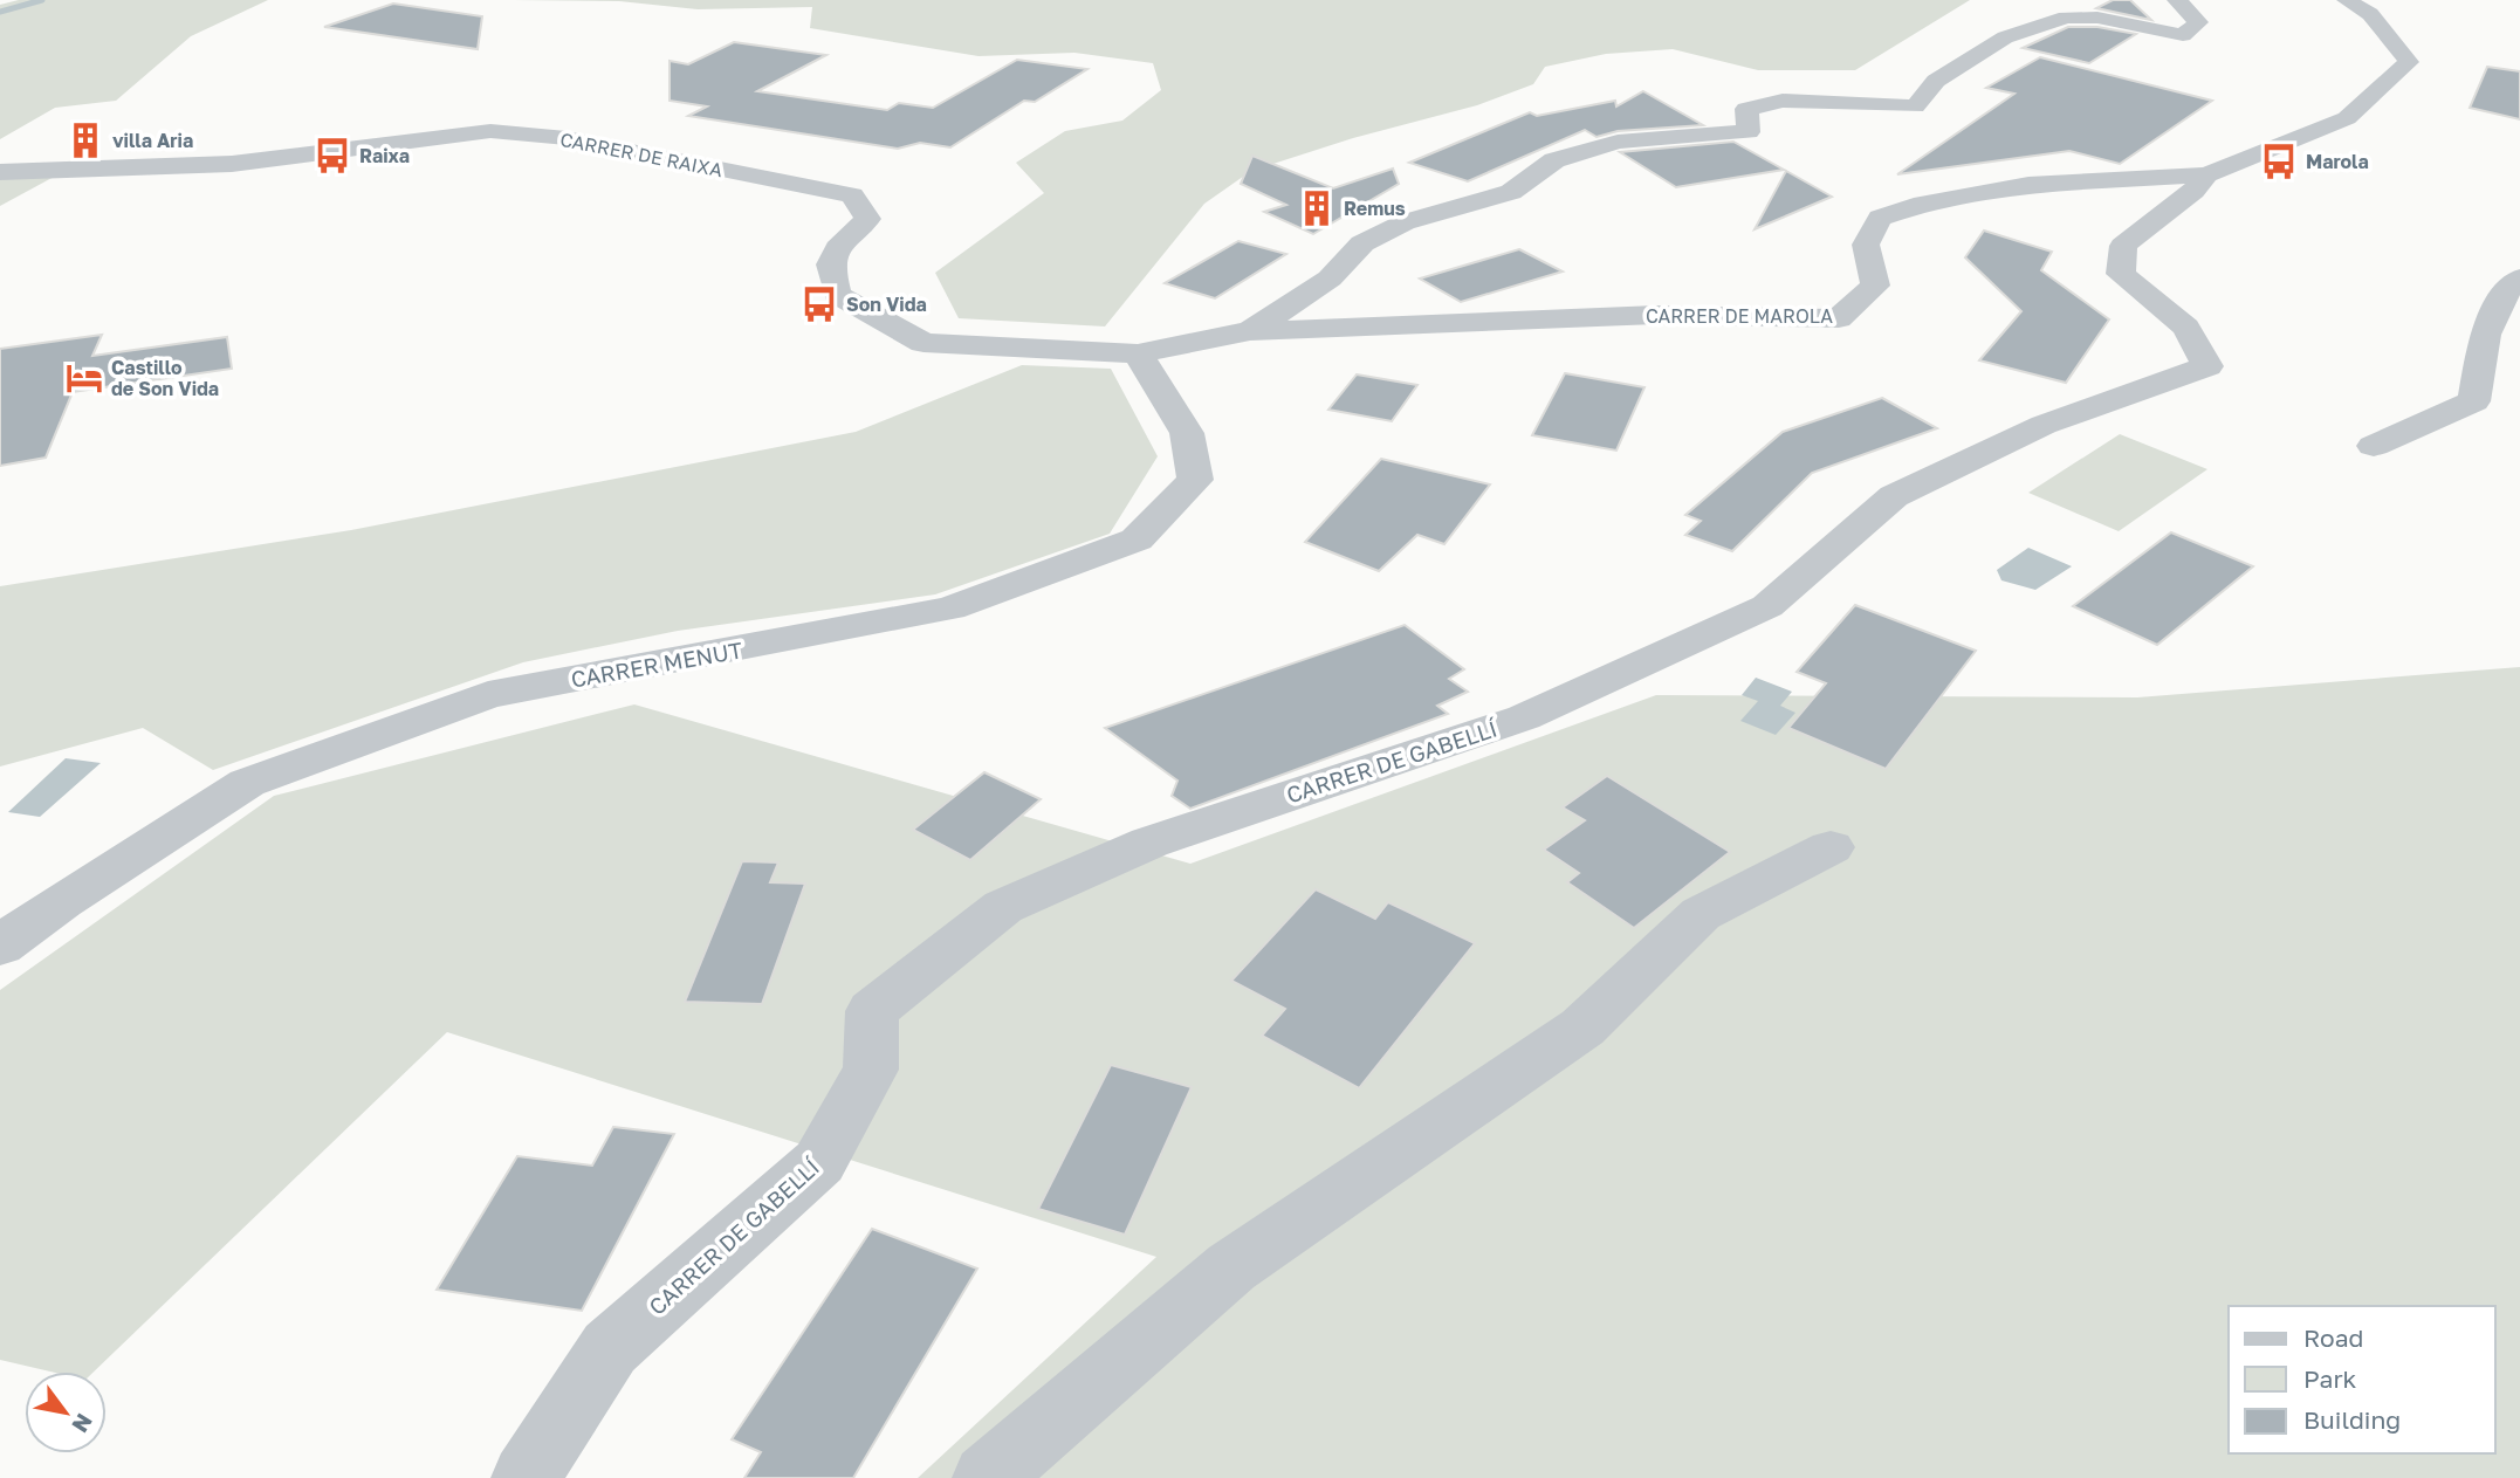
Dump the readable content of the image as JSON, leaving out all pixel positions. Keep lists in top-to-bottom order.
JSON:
{
  "streets": {
    "street": [
      "CARRER DE RAIXA",
      "CARRER DE MAROLA",
      "CARRER MENUT",
      "CARRER DE GABELLÍ"
    ]
  },
  "crossings": [
    ["CARRER DE RAIXA", "CARRER DE MAROLA"],
    ["CARRER DE RAIXA", "CARRER MENUT"],
    ["CARRER DE MAROLA", "CARRER MENUT"],
    ["CARRER DE MAROLA", "CARRER DE GABELLÍ"]
  ],
  "places": {
    "building": ["villa Aria", "Remus"],
    "bus stop": ["Raixa", "Marola", "Son Vida"],
    "hotel": ["Castillo de Son Vida"]
  },
  "legend": ["Road", "Park", "Building"],
  "north": "bottom right"
}
